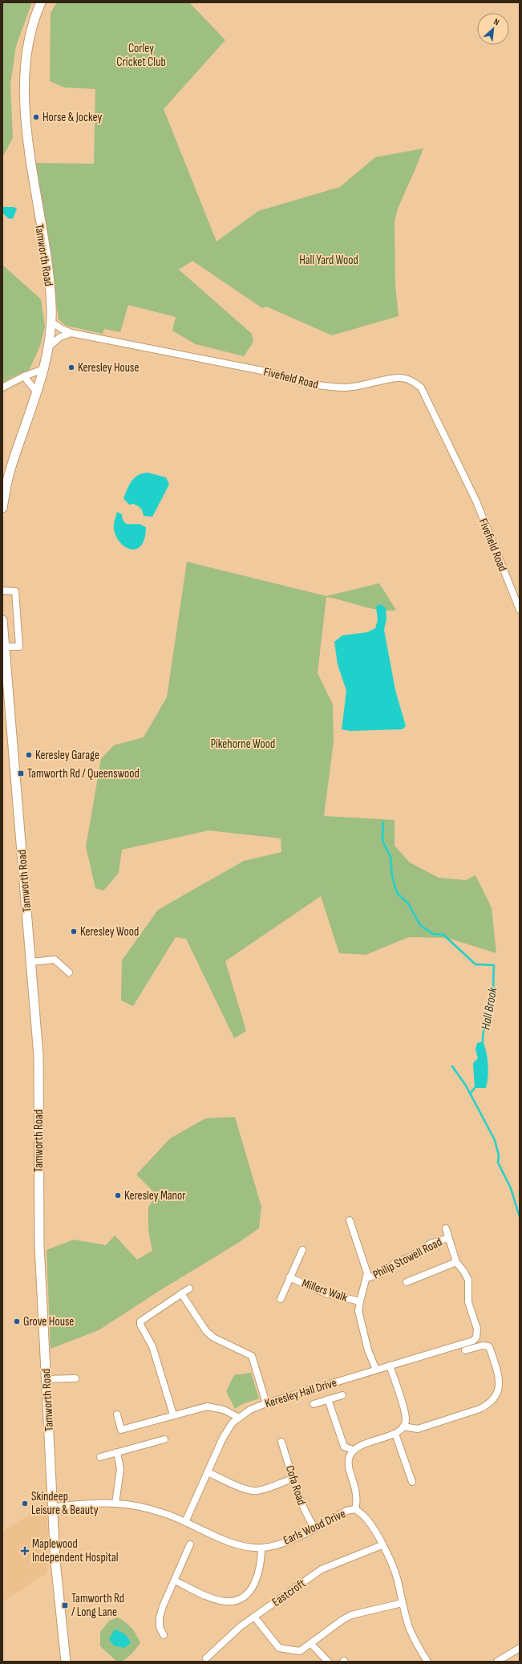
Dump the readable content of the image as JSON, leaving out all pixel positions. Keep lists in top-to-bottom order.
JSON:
{
  "streets": {
    "main road": ["Tamworth Road"],
    "street": [
      "Fivefield Road",
      "Philip Stowell Road",
      "Millers Walk",
      "Keresley Hall Drive",
      "Cofa Road",
      "Earls Wood Drive",
      "Eastcroft"
    ]
  },
  "crossings": [
    ["Tamworth Road", "Fivefield Road"],
    ["Tamworth Road", "Earls Wood Drive"],
    ["Keresley Hall Drive", "Earls Wood Drive"],
    ["Cofa Road", "Earls Wood Drive"],
    ["Earls Wood Drive", "Eastcroft"]
  ],
  "water": ["Hall Brook"],
  "parks": ["Corley Cricket Club", "Hall Yard Wood", "Pikehorne Wood"],
  "places": {
    "other": [
      "Horse & Jockey",
      "Keresley House",
      "Keresley Garage",
      "Keresley Wood",
      "Keresley Manor",
      "Grove House",
      "Skindeep Leisure & Beauty"
    ],
    "transit": ["Tamworth Rd / Queenswood", "Tamworth Rd / Long Lane"],
    "health": ["Maplewood Independent Hospital"]
  },
  "north": "top right"
}
